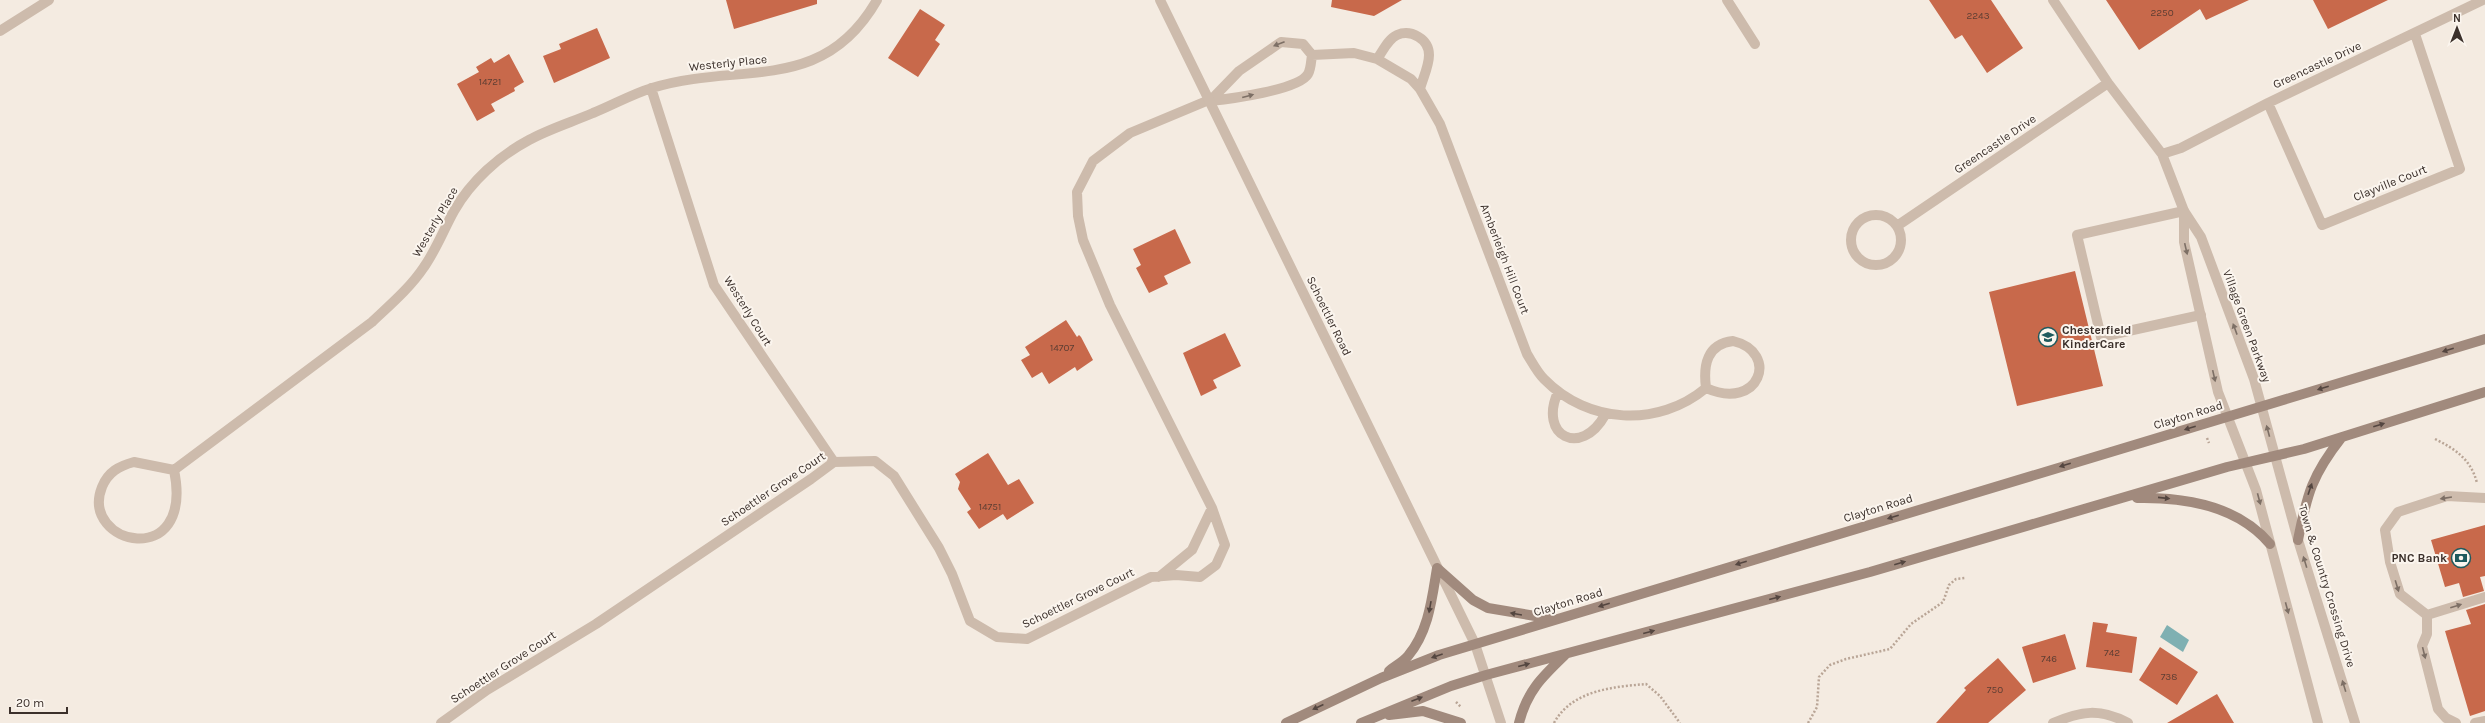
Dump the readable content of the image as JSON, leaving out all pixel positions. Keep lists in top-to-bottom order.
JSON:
{
  "streets": {
    "main road": ["Clayton Road"],
    "street": [
      "Westerly Place",
      "Greencastle Drive",
      "Clayville Court",
      "Amberleigh Hill Court",
      "Westerly Court",
      "Schoettler Road",
      "Village Green Parkway",
      "Schoettler Grove Court",
      "Town & Country Crossing Drive"
    ]
  },
  "crossings": [
    ["Westerly Place", "Westerly Court"],
    ["Greencastle Drive", "Clayville Court"],
    ["Greencastle Drive", "Village Green Parkway"],
    ["Westerly Court", "Schoettler Grove Court"],
    ["Schoettler Road", "Clayton Road"],
    ["Schoettler Road", "Schoettler Grove Court"],
    ["Village Green Parkway", "Clayton Road"],
    ["Village Green Parkway", "Town & Country Crossing Drive"]
  ],
  "places": {
    "school or university": ["Chesterfield KinderCare"],
    "bank": ["PNC Bank"]
  },
  "house_numbers": [
    "2250",
    "2243",
    "14721",
    "14707",
    "14751",
    "742",
    "746",
    "738",
    "750"
  ],
  "scale_bar": "20 m",
  "north": "top"
}
